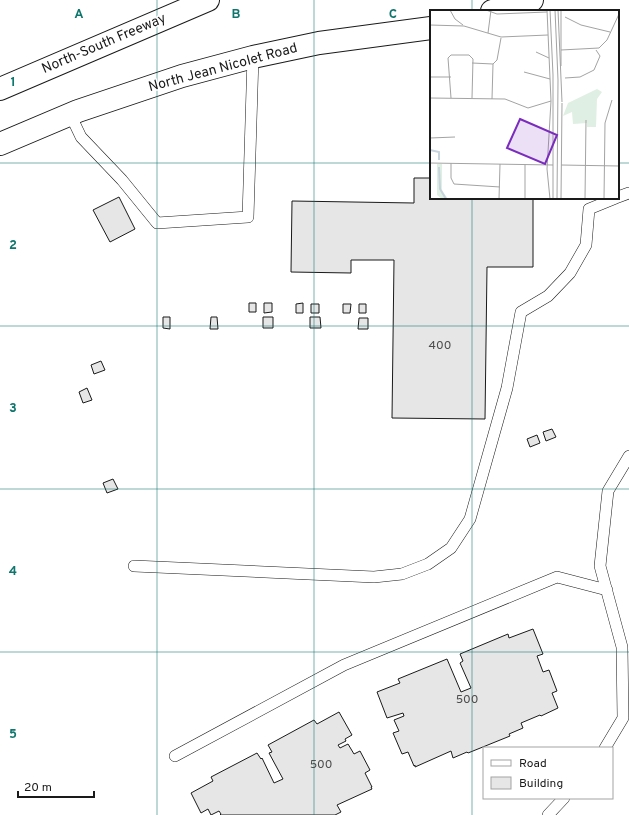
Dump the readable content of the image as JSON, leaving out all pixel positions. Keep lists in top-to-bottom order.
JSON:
{
  "streets": {
    "main road": ["North-South Freeway", "North Jean Nicolet Road"]
  },
  "house_numbers": ["400", "500", "500"],
  "legend": ["Road", "Building"],
  "scale_bar": "20 m",
  "grid": {
    "columns": ["A", "B", "C"],
    "rows": [
      "1",
      "2",
      "3",
      "4",
      "5"
    ]
  }
}
